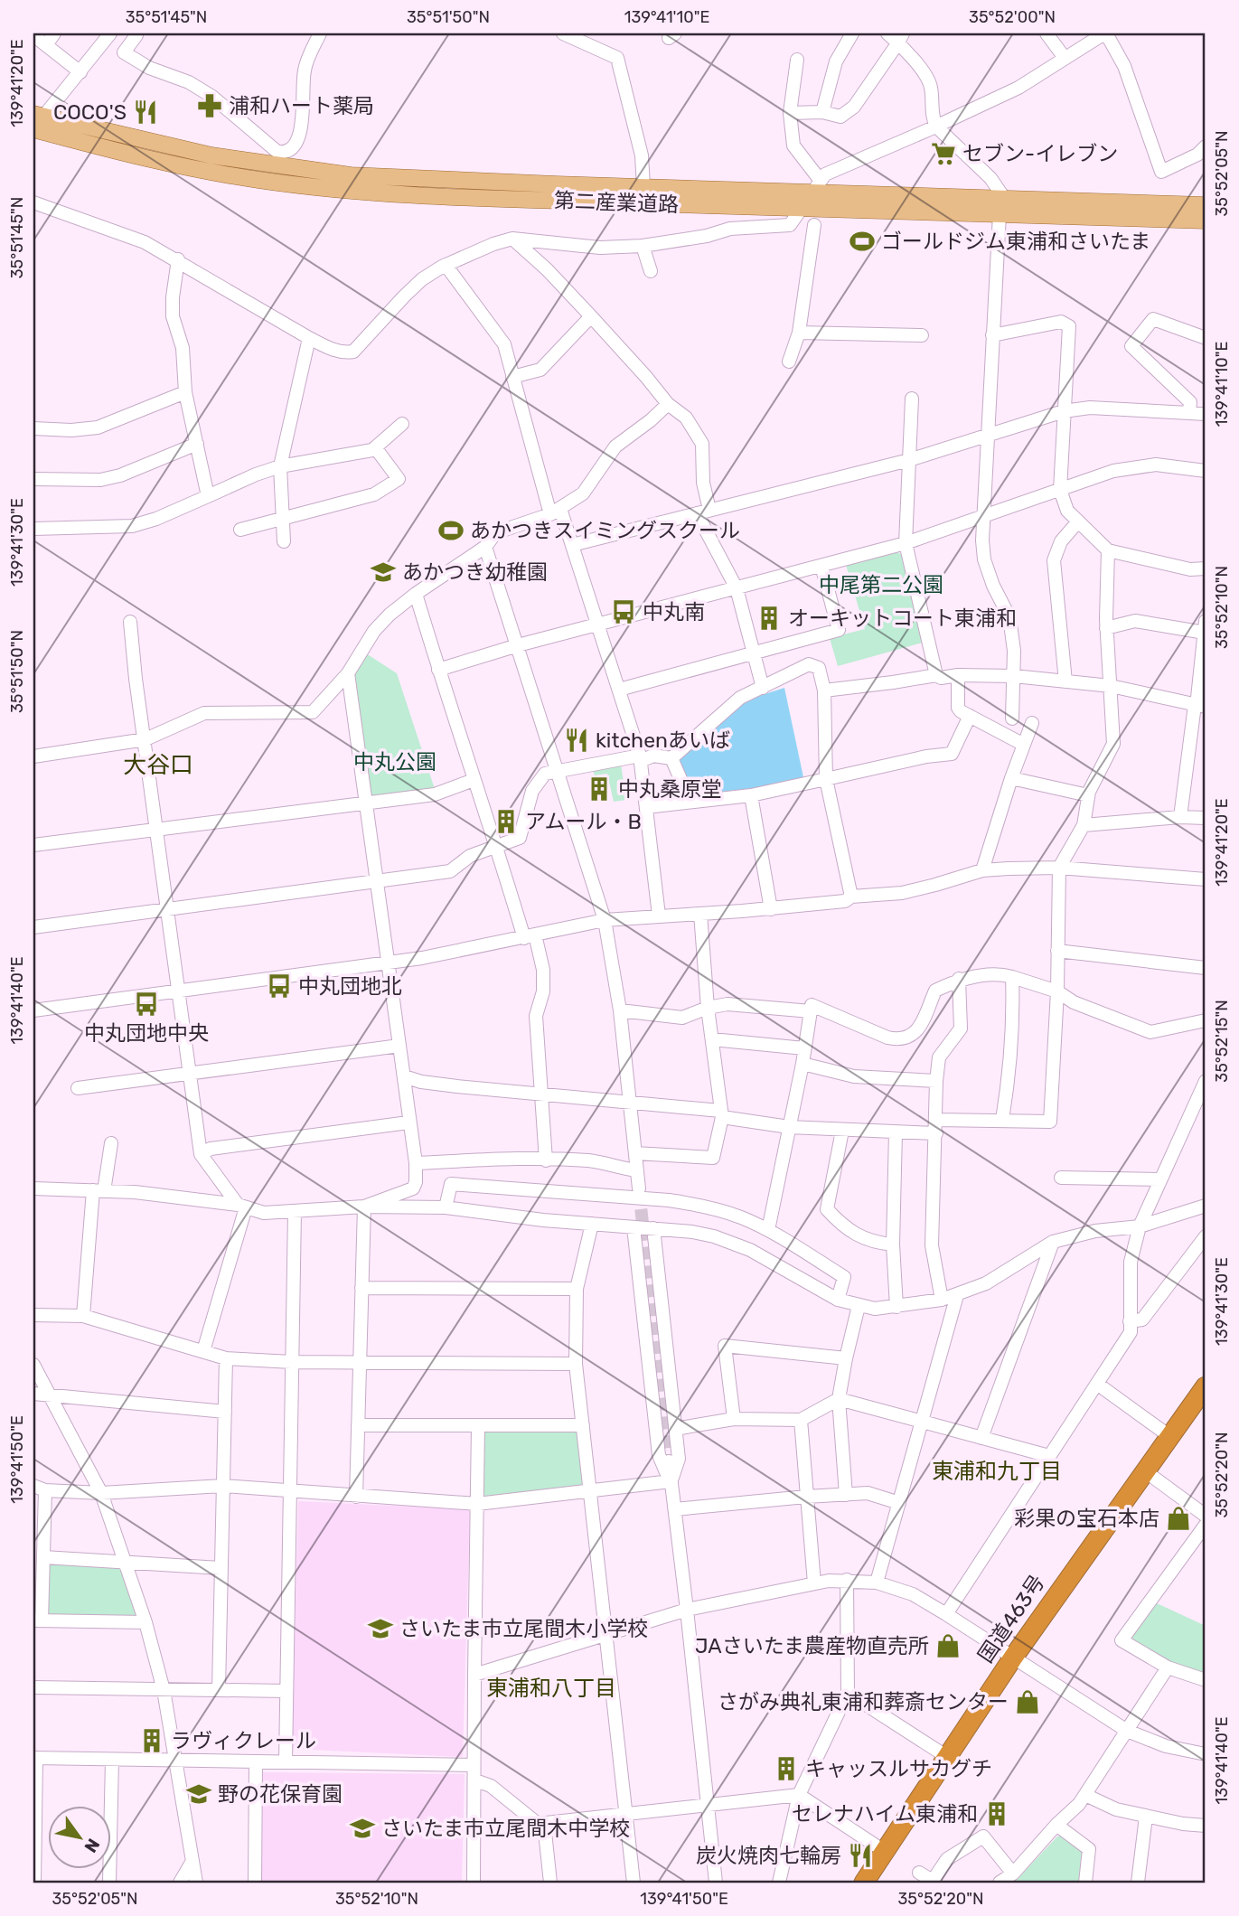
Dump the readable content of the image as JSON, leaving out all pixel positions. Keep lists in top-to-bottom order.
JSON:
{
  "streets": {
    "highway": ["国道463号"],
    "main road": ["第二産業道路"]
  },
  "districts": ["大谷口", "東浦和九丁目", "東浦和八丁目"],
  "parks": ["中尾第二公園", "中丸公園"],
  "places": {
    "pharmacy": ["浦和ハート薬局"],
    "restaurant": ["COCO'S", "kitchenあいば", "炭火焼肉七輪房"],
    "supermarket": ["セブン-イレブン"],
    "sports": ["ゴールドジム東浦和さいたま", "あかつきスイミングスクール"],
    "school or university": [
      "あかつき幼稚園",
      "さいたま市立尾間木小学校",
      "野の花保育園",
      "さいたま市立尾間木中学校"
    ],
    "bus stop": ["中丸南", "中丸団地北", "中丸団地中央"],
    "building": [
      "オーキットコート東浦和",
      "中丸桑原堂",
      "アムール・B",
      "ラヴィクレール",
      "キャッスルサカグチ",
      "セレナハイム東浦和"
    ],
    "shop": ["彩果の宝石本店", "JAさいたま農産物直売所", "さがみ典礼東浦和葬斎センター"]
  },
  "north": "bottom right",
  "coordinates": [
    "35°51'45\"N",
    "35°51'50\"N",
    "139°41'10\"E",
    "35°52'00\"N",
    "139°41'20\"E",
    "35°52'05\"N",
    "139°41'30\"E",
    "35°52'10\"N",
    "139°41'40\"E",
    "35°52'15\"N",
    "139°41'50\"E",
    "35°52'20\"N"
  ]
}
